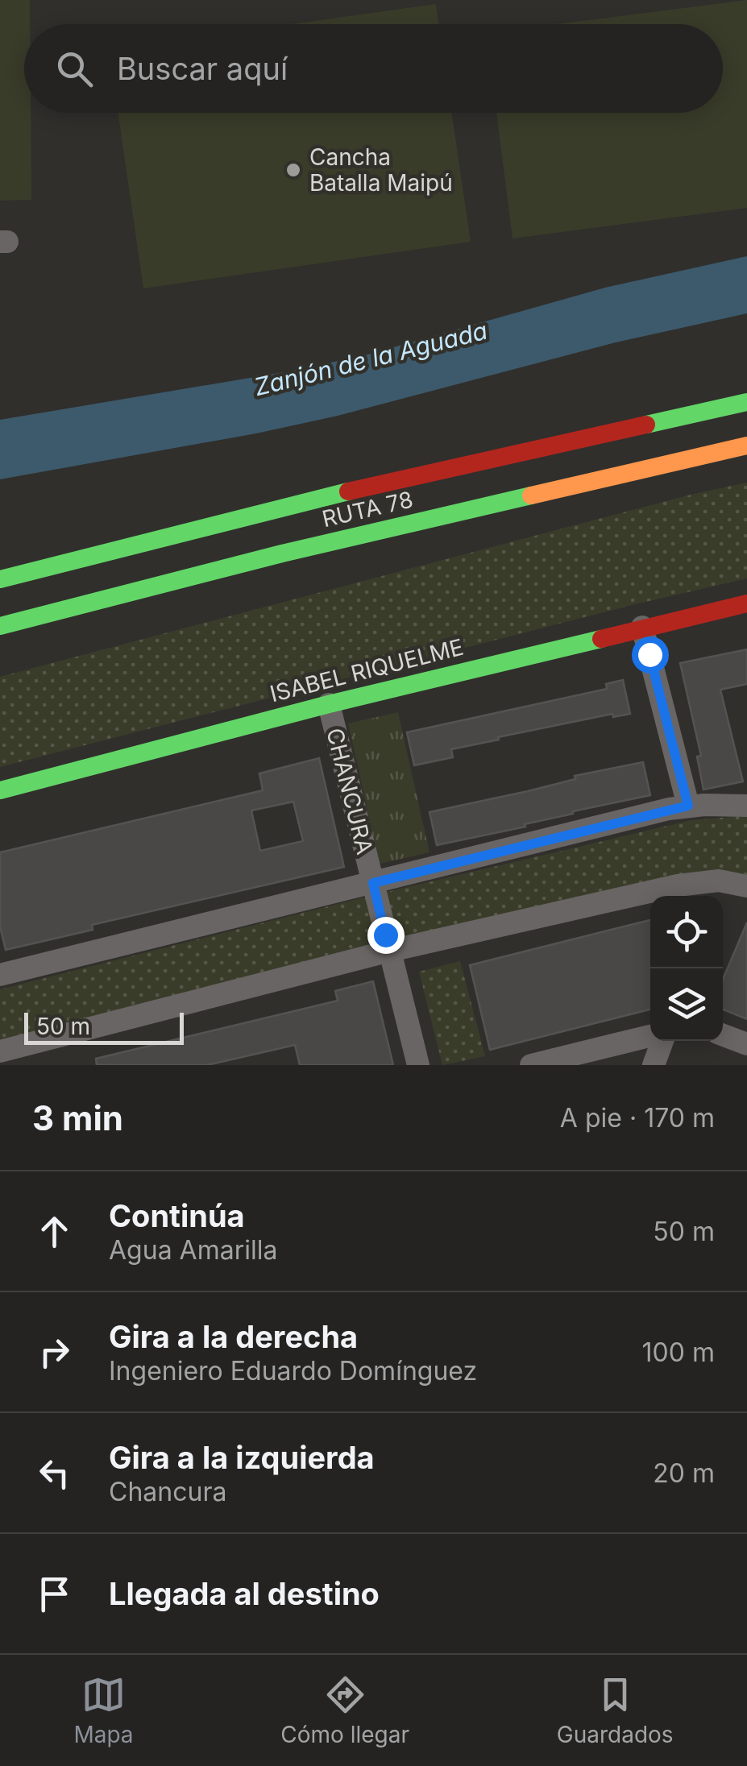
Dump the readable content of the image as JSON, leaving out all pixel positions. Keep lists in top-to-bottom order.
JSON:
{
  "streets": {
    "main road": ["RUTA 78", "ISABEL RIQUELME"],
    "street": ["CHANCURA"]
  },
  "crossings": [
    ["ISABEL RIQUELME", "CHANCURA"]
  ],
  "water": ["Zanjón de la Aguada"],
  "places": ["Cancha Batalla Maipú"],
  "scale_bar": "50 m",
  "page": {
    "search": "Buscar aquí",
    "scale": "50 m",
    "heading": ["3 min", "A pie · 170 m"],
    "list": [
      ["Continúa", "Agua Amarilla", "50 m"],
      ["Gira a la derecha", "Ingeniero Eduardo Domínguez", "100 m"],
      ["Gira a la izquierda", "Chancura", "20 m"],
      "Llegada al destino"
    ],
    "nav": ["Mapa", "Cómo llegar", "Guardados"]
  }
}
